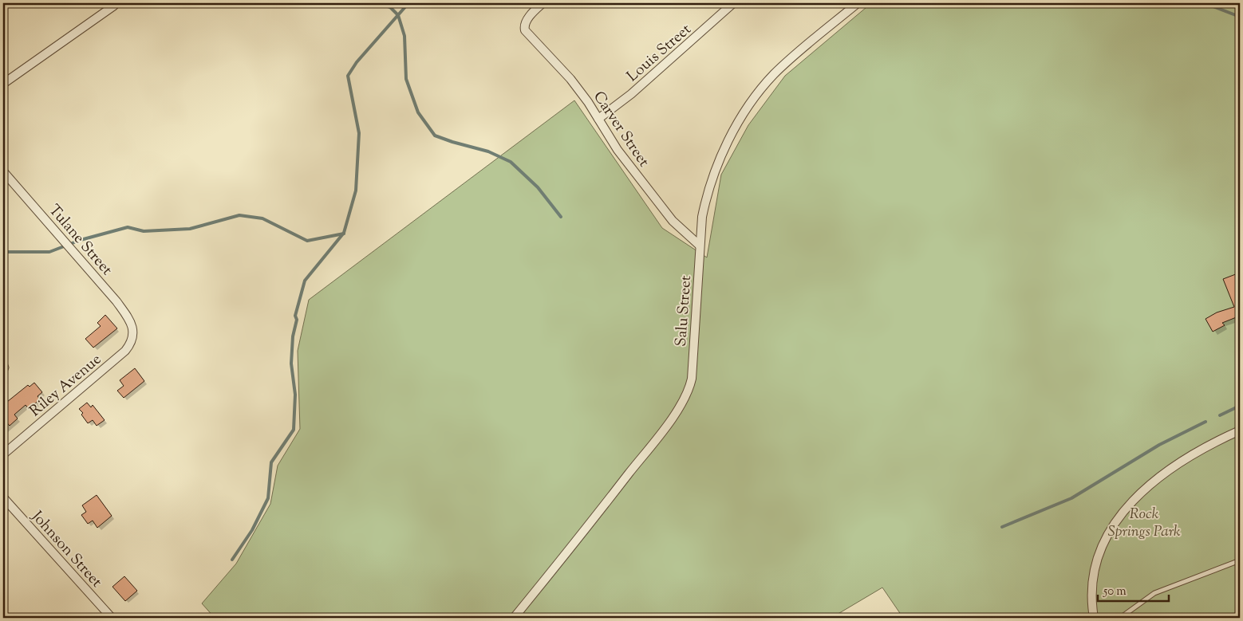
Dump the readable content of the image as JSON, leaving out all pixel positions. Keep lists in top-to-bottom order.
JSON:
{
  "streets": {
    "street": [
      "Louis Street",
      "Carver Street",
      "Tulane Street",
      "Salu Street",
      "Riley Avenue",
      "Johnson Street"
    ]
  },
  "crossings": [
    ["Louis Street", "Carver Street"],
    ["Carver Street", "Salu Street"],
    ["Tulane Street", "Riley Avenue"]
  ],
  "parks": ["Rock Springs Park"],
  "scale_bar": "50 m"
}
